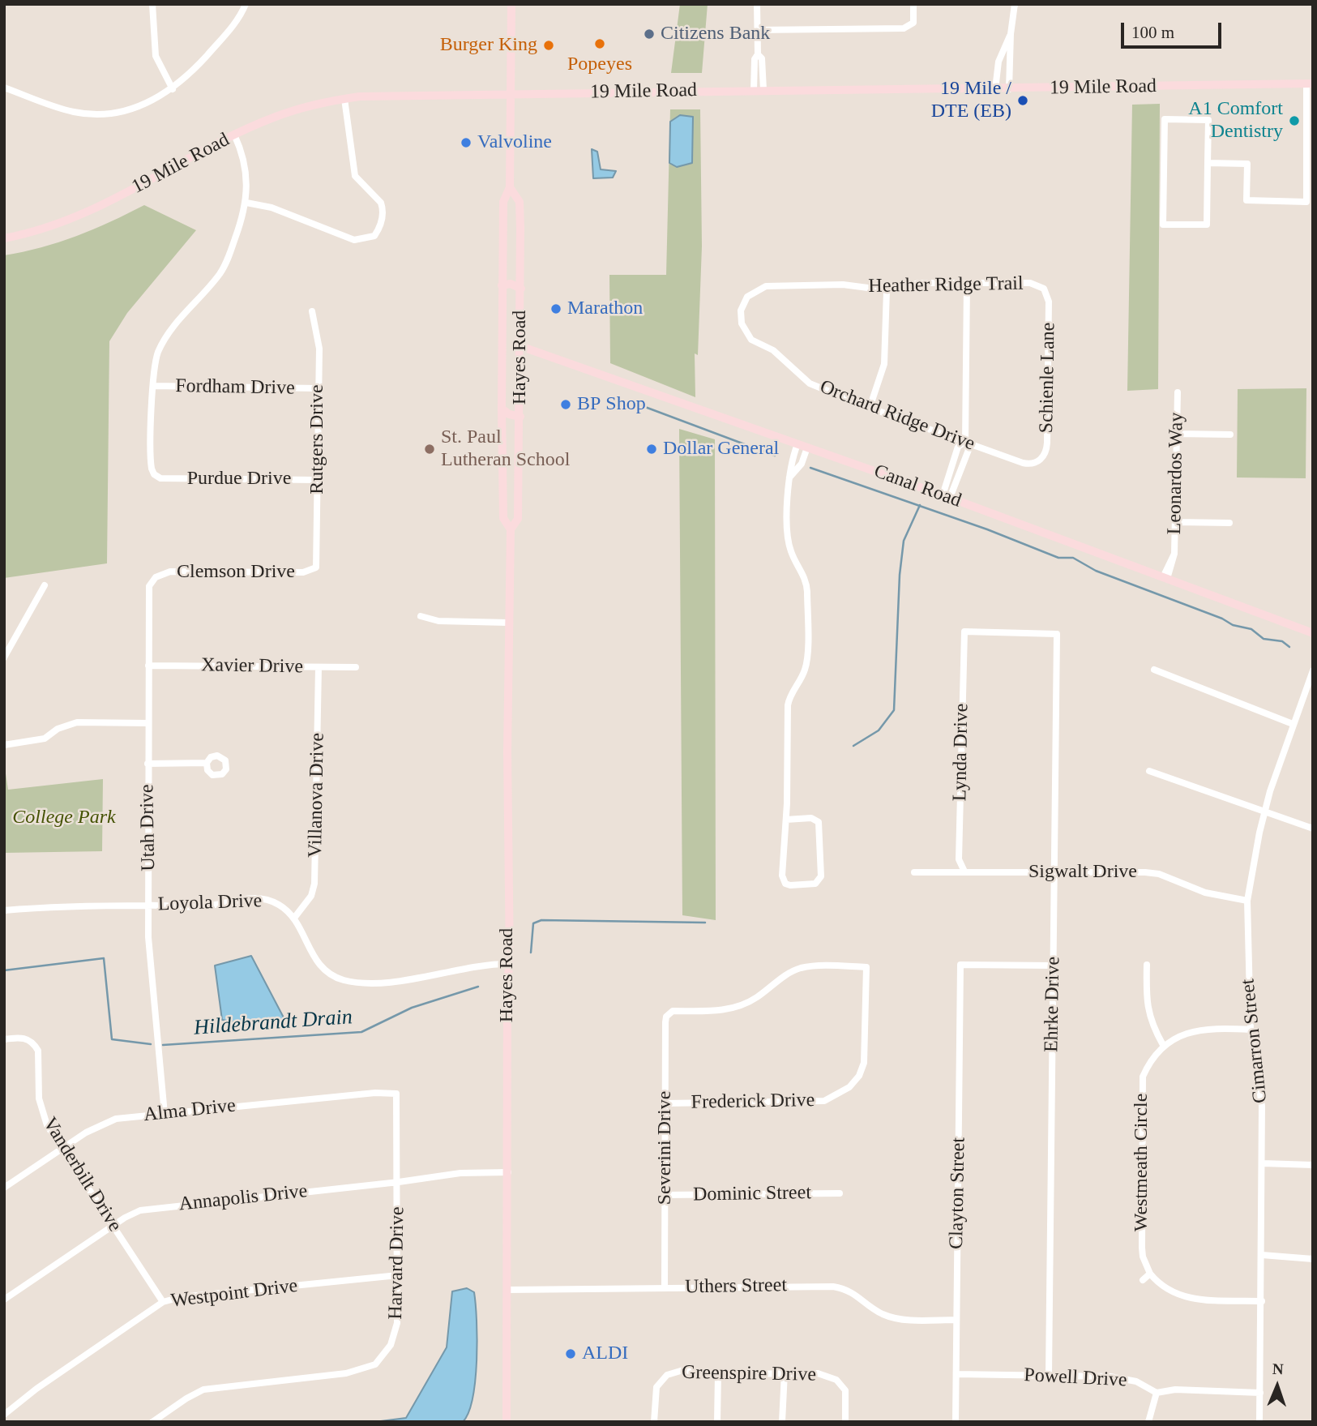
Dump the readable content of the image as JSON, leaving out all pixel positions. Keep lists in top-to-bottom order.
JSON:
{
  "streets": {
    "street": [
      "19 Mile Road",
      "Heather Ridge Trail",
      "Hayes Road",
      "Schienle Lane",
      "Fordham Drive",
      "Orchard Ridge Drive",
      "Rutgers Drive",
      "Leonardos Way",
      "Purdue Drive",
      "Canal Road",
      "Clemson Drive",
      "Xavier Drive",
      "Lynda Drive",
      "Villanova Drive",
      "Utah Drive",
      "Sigwalt Drive",
      "Loyola Drive",
      "Ehrke Drive",
      "Cimarron Street",
      "Frederick Drive",
      "Alma Drive",
      "Severini Drive",
      "Westmeath Circle",
      "Vanderbilt Drive",
      "Clayton Street",
      "Dominic Street",
      "Annapolis Drive",
      "Harvard Drive",
      "Uthers Street",
      "Westpoint Drive",
      "Greenspire Drive",
      "Powell Drive"
    ]
  },
  "crossings": [
    ["19 Mile Road", "Hayes Road"],
    ["Heather Ridge Trail", "Schienle Lane"],
    ["Heather Ridge Trail", "Orchard Ridge Drive"],
    ["Hayes Road", "Canal Road"],
    ["Hayes Road", "Annapolis Drive"],
    ["Hayes Road", "Uthers Street"],
    ["Schienle Lane", "Orchard Ridge Drive"],
    ["Fordham Drive", "Rutgers Drive"],
    ["Fordham Drive", "Purdue Drive"],
    ["Rutgers Drive", "Purdue Drive"],
    ["Rutgers Drive", "Clemson Drive"],
    ["Leonardos Way", "Canal Road"],
    ["Clemson Drive", "Utah Drive"],
    ["Xavier Drive", "Villanova Drive"],
    ["Xavier Drive", "Utah Drive"],
    ["Lynda Drive", "Sigwalt Drive"],
    ["Lynda Drive", "Ehrke Drive"],
    ["Villanova Drive", "Loyola Drive"],
    ["Utah Drive", "Loyola Drive"],
    ["Utah Drive", "Alma Drive"],
    ["Sigwalt Drive", "Ehrke Drive"],
    ["Sigwalt Drive", "Cimarron Street"],
    ["Ehrke Drive", "Clayton Street"],
    ["Ehrke Drive", "Powell Drive"],
    ["Frederick Drive", "Severini Drive"],
    ["Alma Drive", "Vanderbilt Drive"],
    ["Alma Drive", "Harvard Drive"],
    ["Severini Drive", "Dominic Street"],
    ["Severini Drive", "Uthers Street"],
    ["Vanderbilt Drive", "Annapolis Drive"],
    ["Vanderbilt Drive", "Westpoint Drive"],
    ["Clayton Street", "Uthers Street"],
    ["Clayton Street", "Powell Drive"],
    ["Annapolis Drive", "Harvard Drive"],
    ["Harvard Drive", "Westpoint Drive"]
  ],
  "water": ["Hildebrandt Drain"],
  "parks": ["College Park"],
  "places": [
    "Citizens Bank",
    "Popeyes",
    "Burger King",
    "19 Mile / DTE (EB)",
    "A1 Comfort Dentistry",
    "Valvoline",
    "Marathon",
    "BP Shop",
    "St. Paul Lutheran School",
    "Dollar General",
    "ALDI"
  ],
  "scale_bar": "100 m",
  "north": "top"
}
